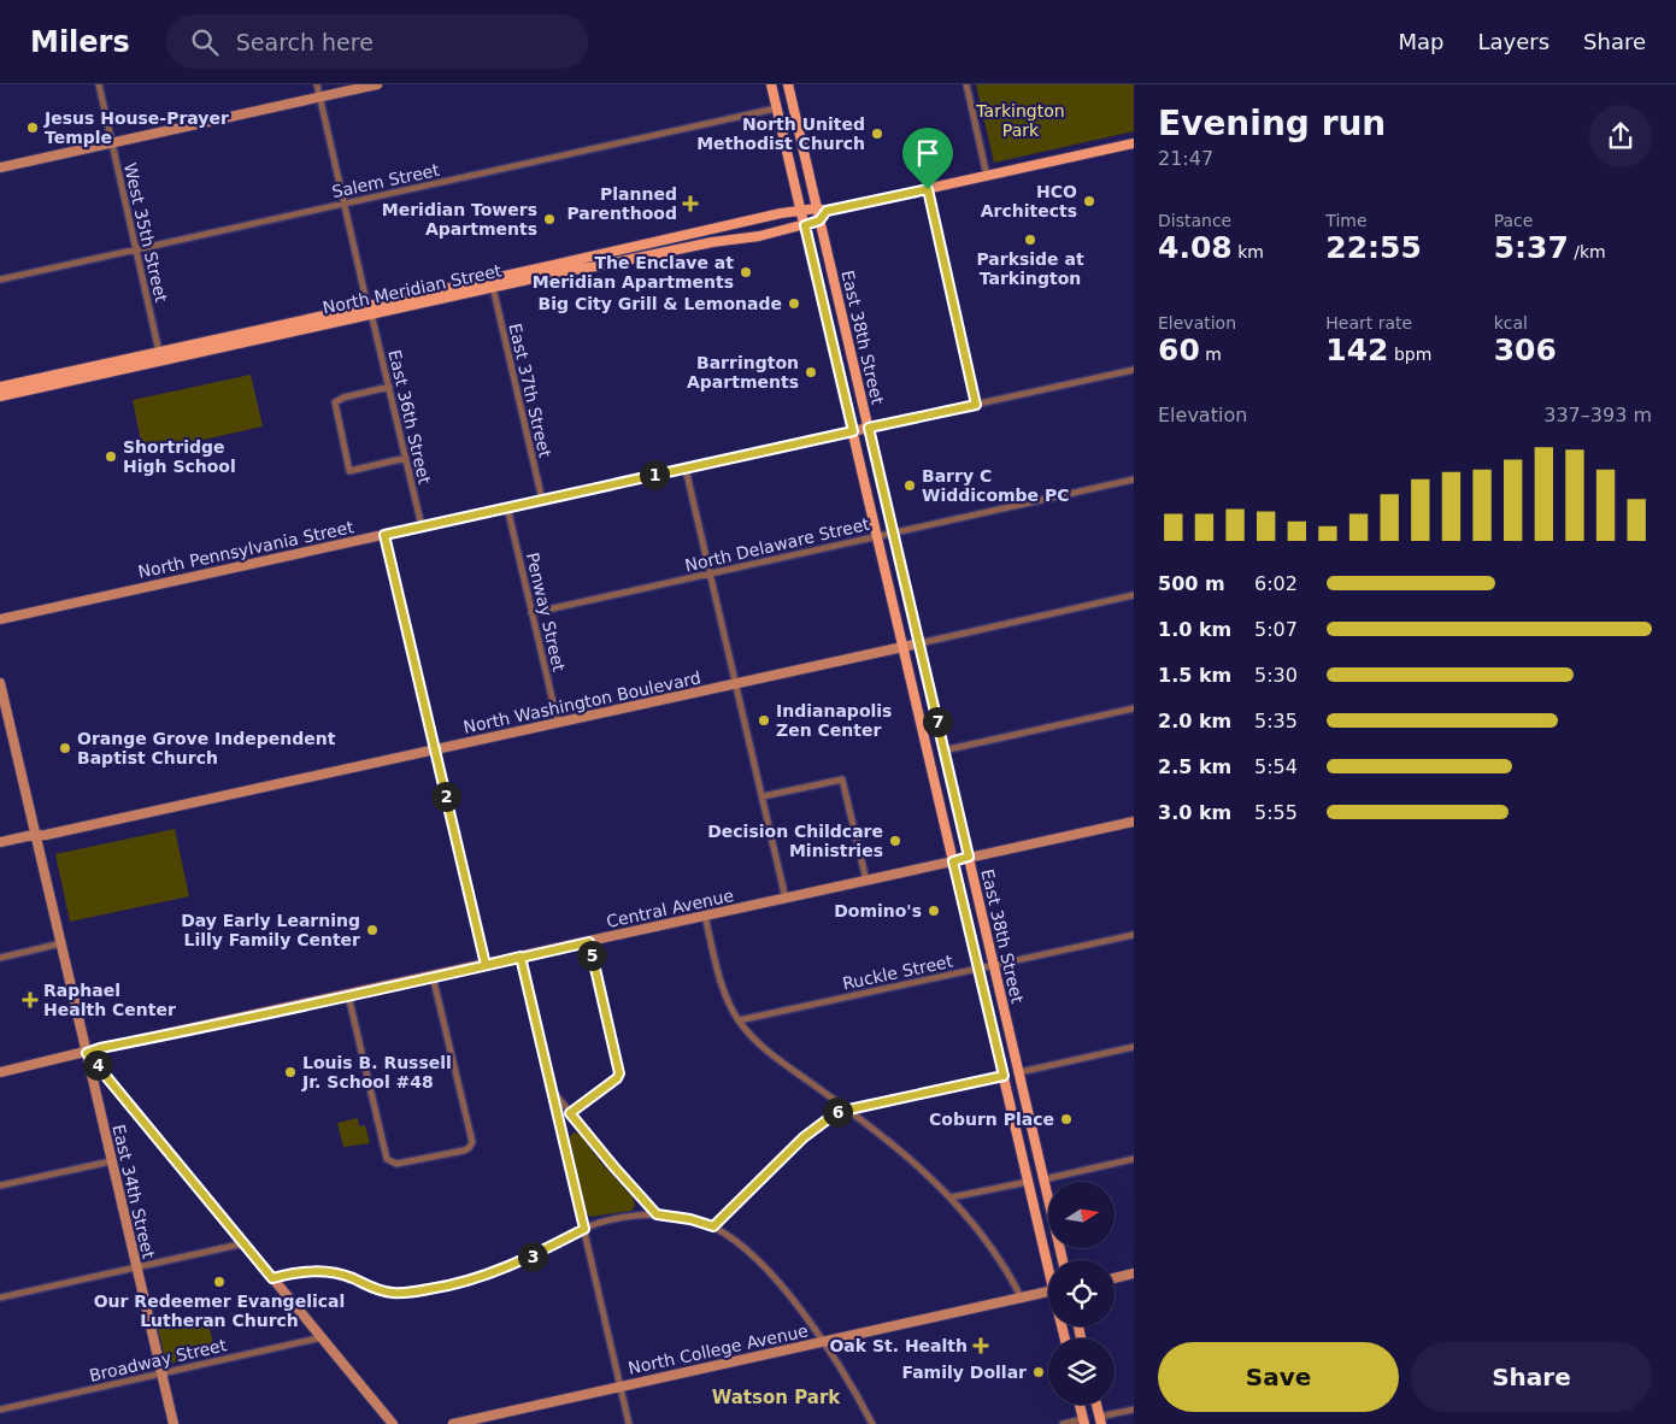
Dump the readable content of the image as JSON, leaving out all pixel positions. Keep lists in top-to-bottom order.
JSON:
{
  "streets": {
    "main road": ["North Meridian Street", "East 38th Street"],
    "street": [
      "Salem Street",
      "West 35th Street",
      "East 37th Street",
      "East 36th Street",
      "North Delaware Street",
      "North Pennsylvania Street",
      "Penway Street",
      "North Washington Boulevard",
      "Central Avenue",
      "Ruckle Street",
      "East 34th Street",
      "North College Avenue",
      "Broadway Street"
    ]
  },
  "crossings": [
    ["Salem Street", "West 35th Street"],
    ["Salem Street", "East 38th Street"],
    ["Salem Street", "East 36th Street"],
    ["West 35th Street", "North Meridian Street"],
    ["North Meridian Street", "East 38th Street"],
    ["North Meridian Street", "East 37th Street"],
    ["North Meridian Street", "East 36th Street"],
    ["East 38th Street", "North Delaware Street"],
    ["East 38th Street", "North Pennsylvania Street"],
    ["East 38th Street", "North Washington Boulevard"],
    ["East 38th Street", "Central Avenue"],
    ["East 38th Street", "Ruckle Street"],
    ["East 37th Street", "North Pennsylvania Street"],
    ["East 36th Street", "North Pennsylvania Street"],
    ["North Delaware Street", "Penway Street"],
    ["North Pennsylvania Street", "Penway Street"],
    ["Penway Street", "North Washington Boulevard"],
    ["North Washington Boulevard", "East 34th Street"],
    ["Central Avenue", "East 34th Street"],
    ["East 34th Street", "Broadway Street"]
  ],
  "districts": ["Watson Park"],
  "parks": ["Tarkington Park"],
  "places": {
    "other": [
      "Jesus House-Prayer Temple",
      "North United Methodist Church",
      "HCO Architects",
      "Meridian Towers Apartments",
      "Parkside at Tarkington",
      "The Enclave at Meridian Apartments",
      "Big City Grill & Lemonade",
      "Barrington Apartments",
      "Shortridge High School",
      "Barry C Widdicombe PC",
      "Indianapolis Zen Center",
      "Orange Grove Independent Baptist Church",
      "Decision Childcare Ministries",
      "Domino's",
      "Day Early Learning Lilly Family Center",
      "Louis B. Russell Jr. School #48",
      "Coburn Place",
      "Our Redeemer Evangelical Lutheran Church",
      "Family Dollar"
    ],
    "health": ["Planned Parenthood", "Raphael Health Center", "Oak St. Health"]
  },
  "north": "right",
  "page": {
    "header": "Milers",
    "search": "Search here",
    "nav": ["Map", "Layers", "Share"],
    "heading": ["Evening run", "21:47"],
    "stats": [
      ["Distance", "4.08 km"],
      ["Time", "22:55"],
      ["Pace", "5:37 /km"],
      ["Elevation", "60 m"],
      ["Heart rate", "142 bpm"],
      ["kcal", "306"]
    ],
    "chart": ["Elevation", "337–393 m"],
    "pins": [
      "1",
      "7",
      "2",
      "5",
      "4",
      "6",
      "3"
    ],
    "list": [
      {
        "name": "500 m",
        "note": "6:02"
      },
      {
        "name": "1.0 km",
        "note": "5:07"
      },
      {
        "name": "1.5 km",
        "note": "5:30"
      },
      {
        "name": "2.0 km",
        "note": "5:35"
      },
      {
        "name": "2.5 km",
        "note": "5:54"
      },
      {
        "name": "3.0 km",
        "note": "5:55"
      }
    ],
    "buttons": ["Save", "Share"]
  }
}
